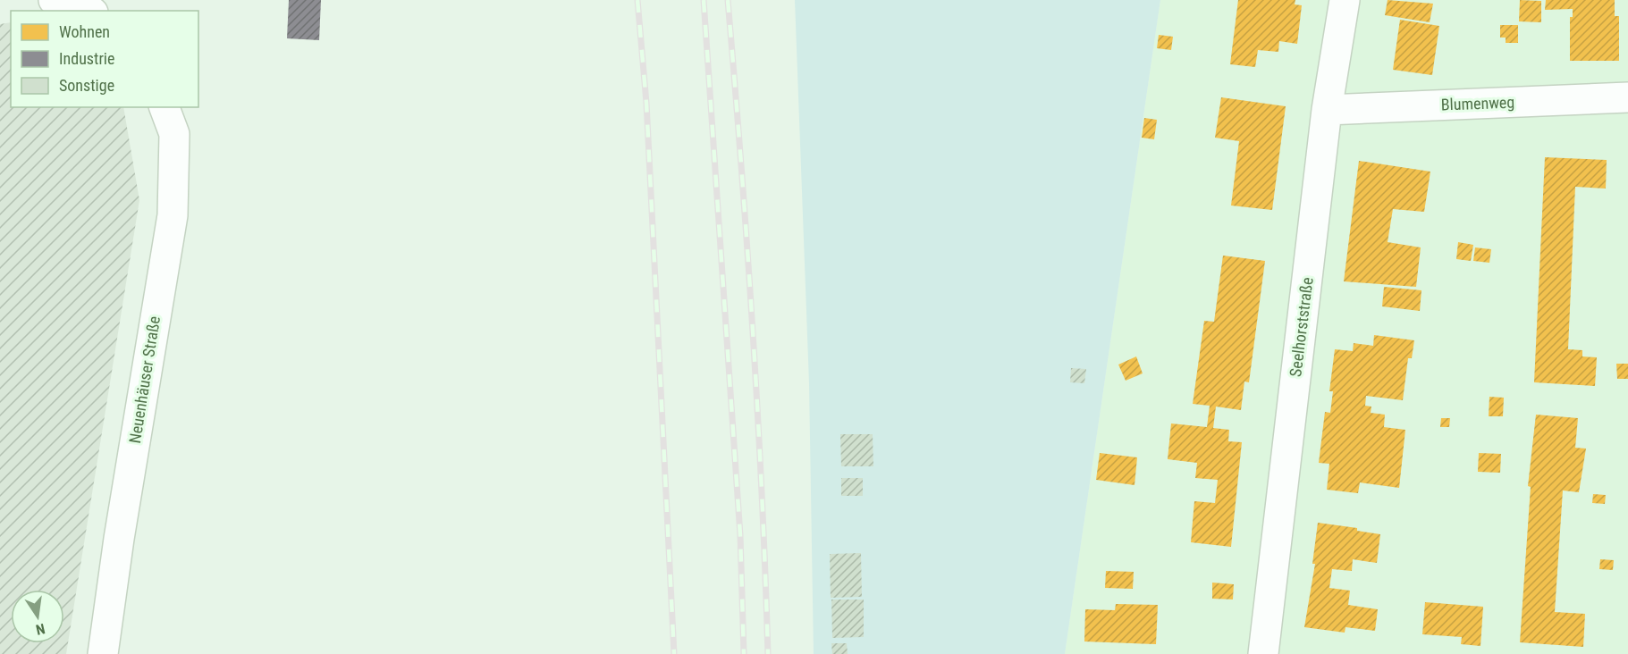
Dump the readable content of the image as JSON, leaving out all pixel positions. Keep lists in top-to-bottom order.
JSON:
{
  "streets": {
    "street": ["Blumenweg", "Seelhorststraße", "Neuenhäuser Straße"]
  },
  "crossings": [
    ["Blumenweg", "Seelhorststraße"]
  ],
  "legend": ["Wohnen", "Industrie", "Sonstige"],
  "north": "bottom"
}
